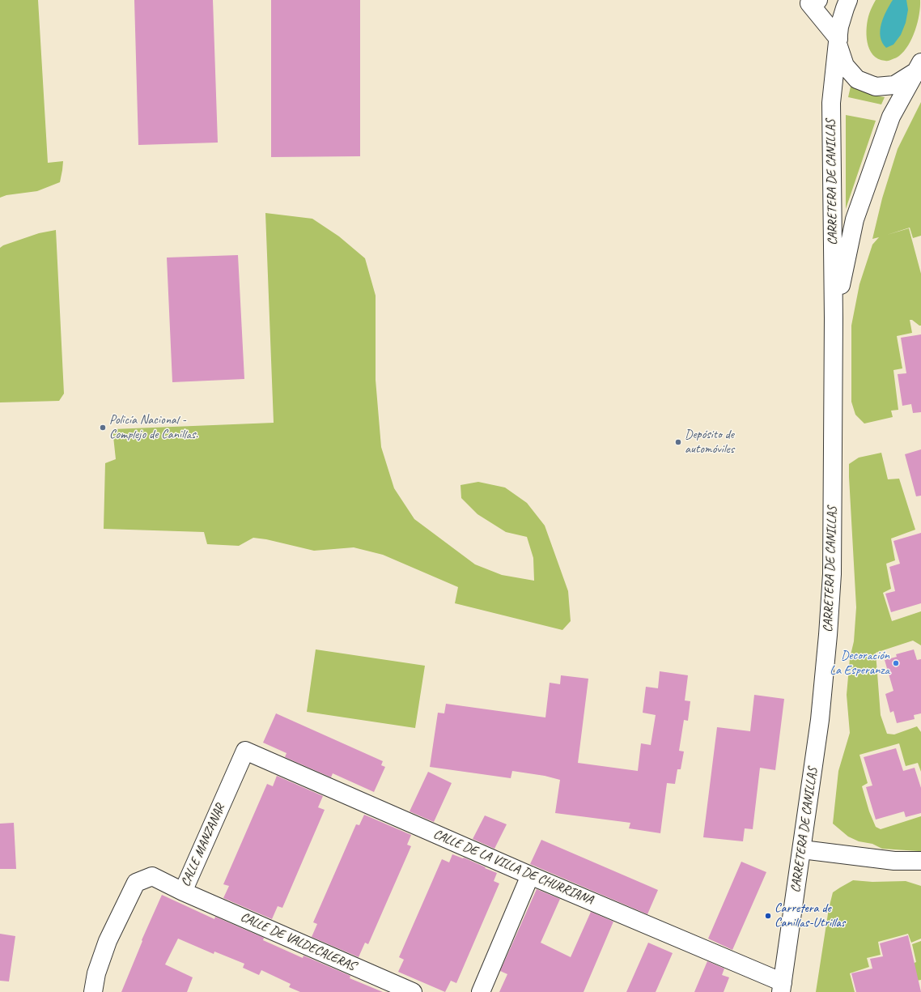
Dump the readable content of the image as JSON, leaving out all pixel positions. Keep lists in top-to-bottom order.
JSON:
{
  "streets": {
    "street": [
      "CARRETERA DE CANILLAS",
      "CALLE MANZANAR",
      "CALLE DE LA VILLA DE CHURRIANA",
      "CALLE DE VALDECALERAS"
    ]
  },
  "crossings": [
    ["CARRETERA DE CANILLAS", "CALLE DE LA VILLA DE CHURRIANA"],
    ["CALLE MANZANAR", "CALLE DE LA VILLA DE CHURRIANA"],
    ["CALLE MANZANAR", "CALLE DE VALDECALERAS"]
  ],
  "places": [
    "Policía Nacional - Complejo de Canillas.",
    "Depósito de automóviles",
    "Decoración La Esperanza",
    "Carretera de Canillas-Utrillas"
  ]
}
